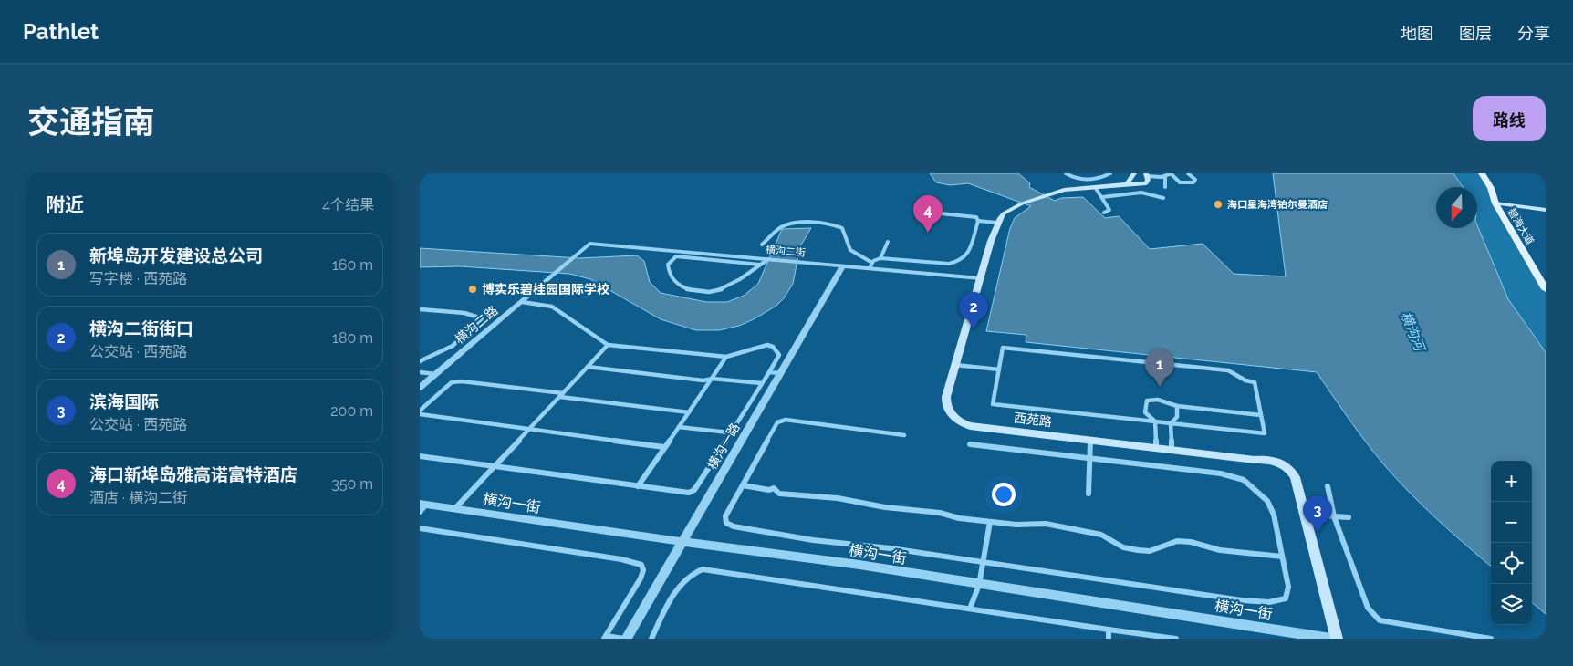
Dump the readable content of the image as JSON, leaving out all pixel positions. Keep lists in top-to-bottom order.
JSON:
{
  "streets": {
    "main road": ["碧海大道", "西苑路"],
    "street": [
      "横沟二街",
      "横沟二路",
      "横沟一路",
      "横沟一街"
    ]
  },
  "crossings": [
    ["横沟二街", "横沟二路"],
    ["横沟二街", "西苑路"],
    ["横沟二街", "横沟一路"],
    ["横沟一路", "横沟一街"]
  ],
  "water": ["横沟河"],
  "places": ["海口星海湾铂尔曼酒店", "博实乐碧桂园国际学校"],
  "north": "bottom",
  "page": {
    "header": "Pathlet",
    "nav": ["地图", "图层", "分享"],
    "title": "交通指南",
    "buttons": "路线",
    "heading": ["附近", "4个结果"],
    "pins": [
      "4",
      "2",
      "1",
      "3"
    ],
    "list": [
      {
        "mark": "1",
        "name": "新埠岛开发建设总公司",
        "note": "写字楼 · 西苑路",
        "value": "160 m"
      },
      {
        "mark": "2",
        "name": "横沟二街街口",
        "note": "公交站 · 西苑路",
        "value": "180 m"
      },
      {
        "mark": "3",
        "name": "滨海国际",
        "note": "公交站 · 西苑路",
        "value": "200 m"
      },
      {
        "mark": "4",
        "name": "海口新埠岛雅高诺富特酒店",
        "note": "酒店 · 横沟二街",
        "value": "350 m"
      }
    ],
    "map_buttons": ["+", "−"]
  }
}
